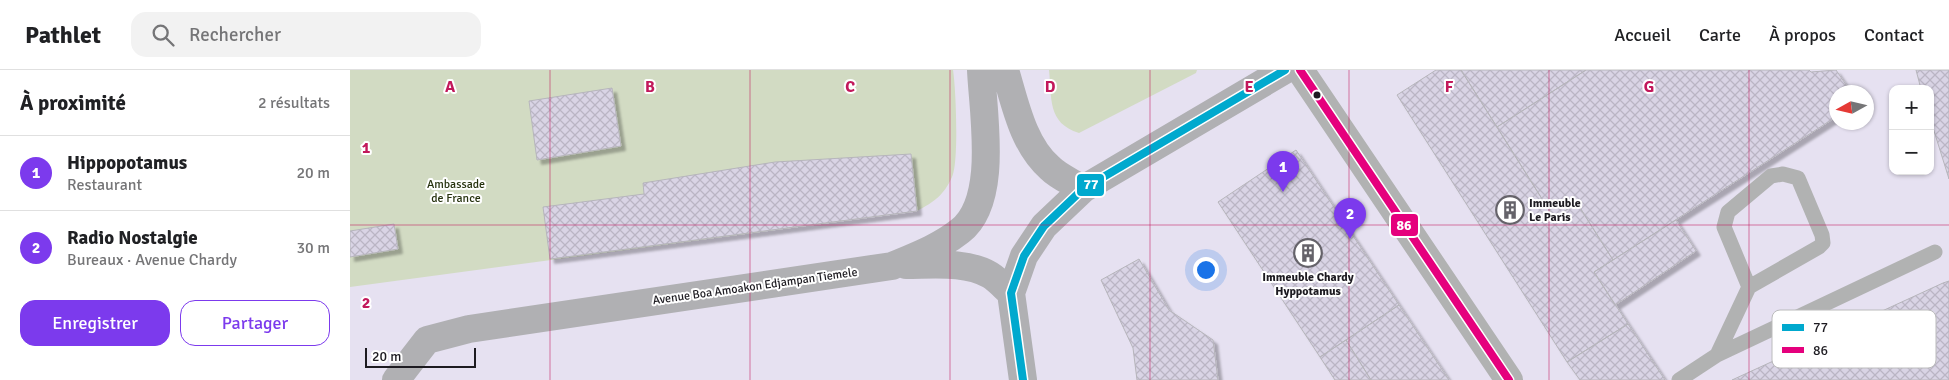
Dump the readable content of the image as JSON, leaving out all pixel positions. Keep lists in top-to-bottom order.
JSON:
{
  "streets": {
    "street": ["Avenue Boa Amoakon Edjampan Tiemele"]
  },
  "parks": ["Ambassade de France"],
  "places": {
    "building": ["Immeuble Le Paris", "Immeuble Chardy Hyppotamus"]
  },
  "lines": ["transit line 77", "transit line 86"],
  "legend": ["77", "86"],
  "scale_bar": "20 m",
  "north": "left",
  "page": {
    "header": "Pathlet",
    "search": "Rechercher",
    "nav": [
      "Accueil",
      "Carte",
      "À propos",
      "Contact"
    ],
    "heading": ["À proximité", "2 résultats"],
    "map_buttons": ["+", "−"],
    "list": [
      {
        "mark": "1",
        "name": "Hippopotamus",
        "note": "Restaurant",
        "value": "20 m"
      },
      {
        "mark": "2",
        "name": "Radio Nostalgie",
        "note": "Bureaux · Avenue Chardy",
        "value": "30 m"
      }
    ],
    "pins": ["1", "2"],
    "buttons": ["Enregistrer", "Partager"],
    "scale": "20 m"
  },
  "grid": {
    "columns": [
      "A",
      "B",
      "C",
      "D",
      "E",
      "F",
      "G"
    ],
    "rows": ["1", "2"]
  }
}
